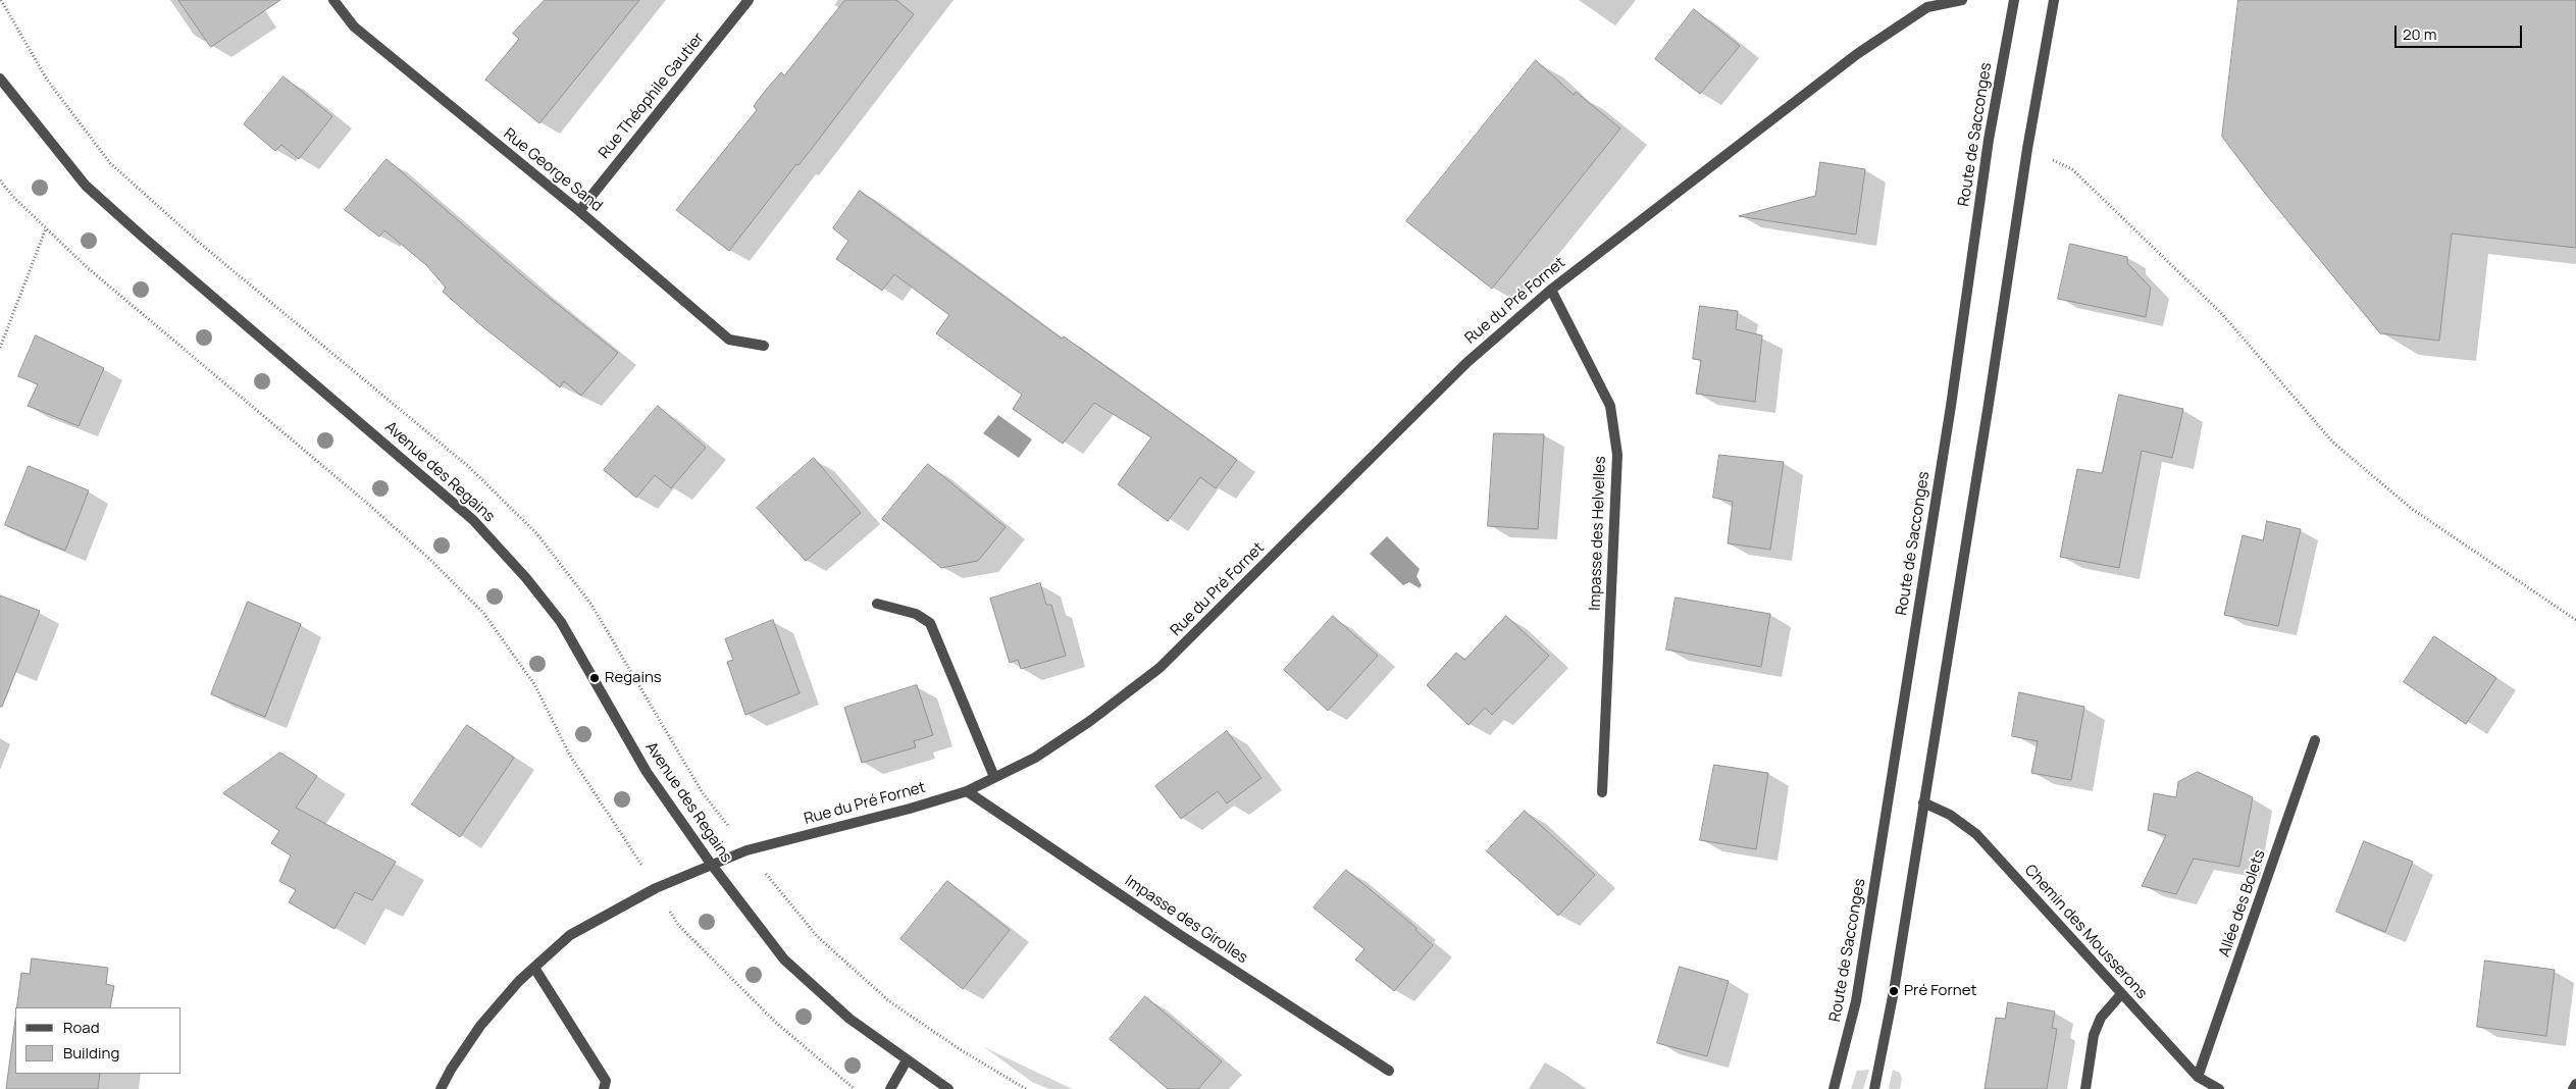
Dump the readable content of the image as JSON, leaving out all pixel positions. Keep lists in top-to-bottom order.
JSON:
{
  "streets": {
    "street": [
      "Rue Théophile Gautier",
      "Route de Sacconges",
      "Rue George Sand",
      "Rue du Pré Fornet",
      "Avenue des Regains",
      "Impasse des Helvelles",
      "Allée des Bolets",
      "Impasse des Girolles",
      "Chemin des Mousserons"
    ]
  },
  "crossings": [
    ["Rue Théophile Gautier", "Rue George Sand"],
    ["Rue du Pré Fornet", "Avenue des Regains"],
    ["Rue du Pré Fornet", "Impasse des Helvelles"],
    ["Rue du Pré Fornet", "Impasse des Girolles"],
    ["Allée des Bolets", "Chemin des Mousserons"]
  ],
  "places": ["Regains", "Pré Fornet"],
  "legend": ["Road", "Building"],
  "scale_bar": "20 m"
}
